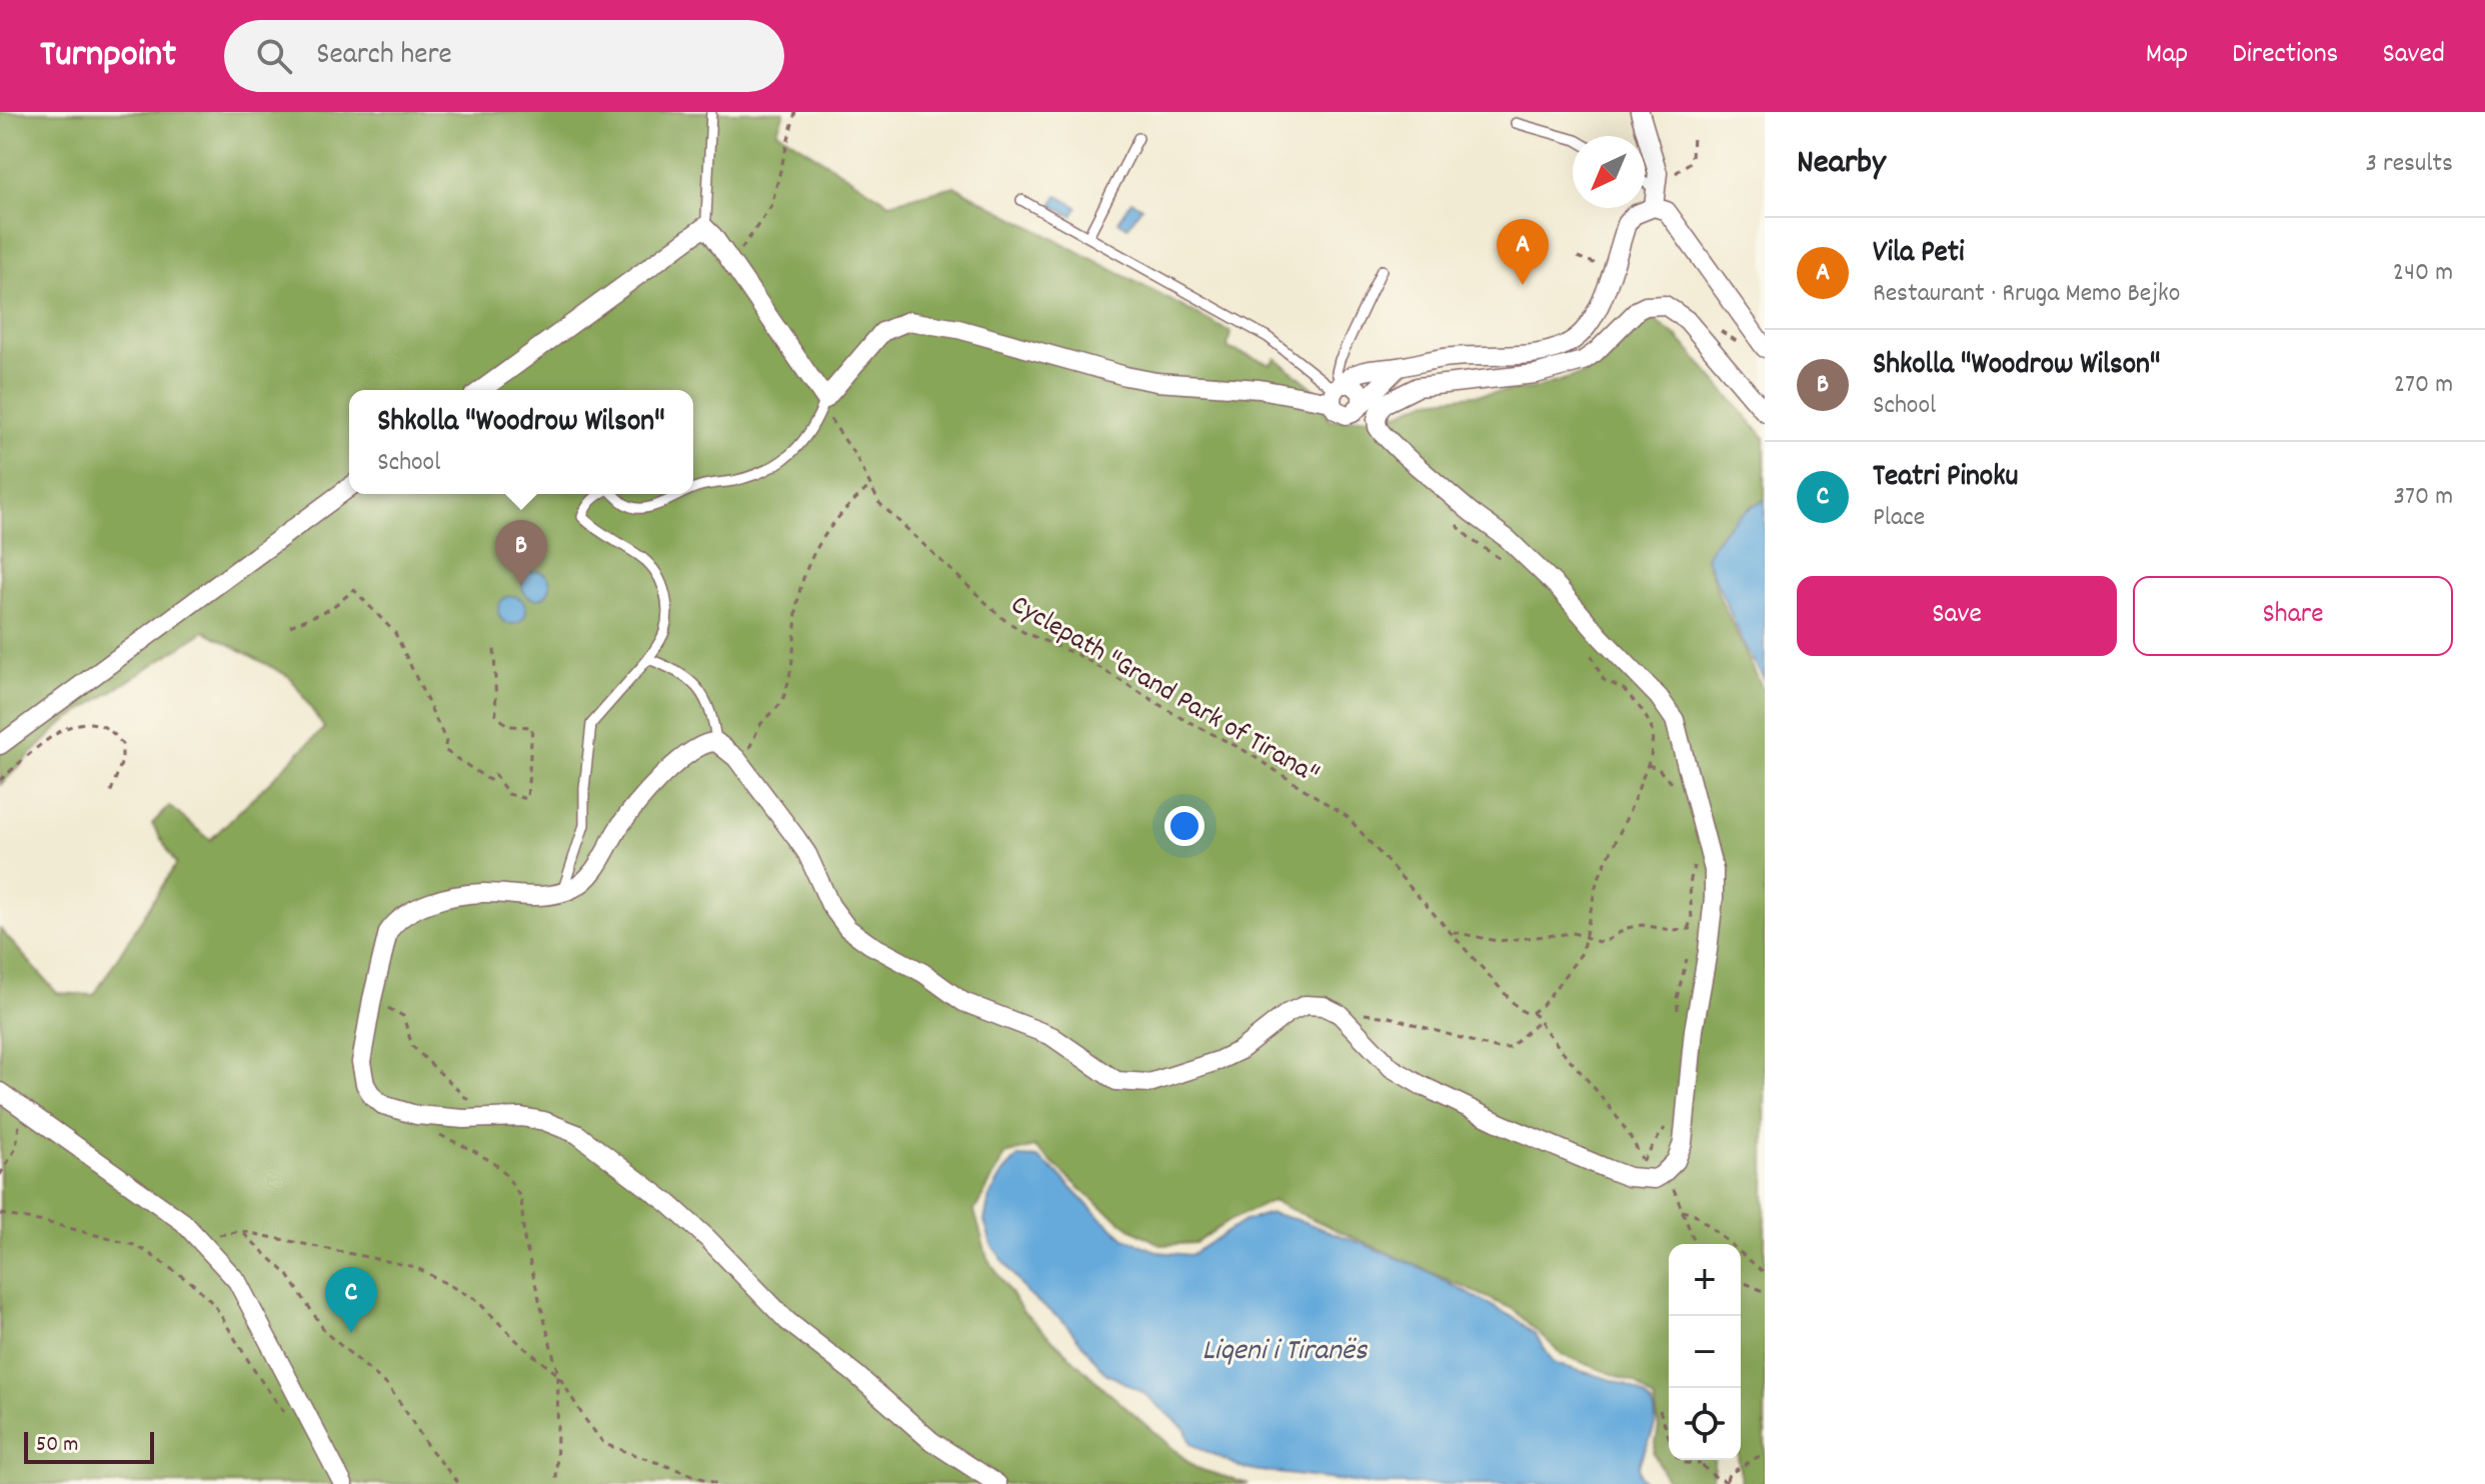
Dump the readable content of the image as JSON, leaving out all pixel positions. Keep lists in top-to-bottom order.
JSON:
{
  "streets": {
    "path": ["Cyclepath \"Grand Park of Tirana\""]
  },
  "water": ["Liqeni i Tiranës"],
  "scale_bar": "50 m",
  "north": "bottom left",
  "page": {
    "header": "Turnpoint",
    "search": "Search here",
    "nav": ["Map", "Directions", "Saved"],
    "heading": ["Nearby", "3 results"],
    "list": [
      {
        "mark": "A",
        "name": "Vila Peti",
        "note": "Restaurant · Rruga Memo Bejko",
        "value": "240 m"
      },
      {
        "mark": "B",
        "name": "Shkolla \"Woodrow Wilson\"",
        "note": "School",
        "value": "270 m"
      },
      {
        "mark": "C",
        "name": "Teatri Pinoku",
        "note": "Place",
        "value": "370 m"
      }
    ],
    "pins": ["A", "B", "C"],
    "popup": ["Shkolla \"Woodrow Wilson\"", "School"],
    "buttons": ["Save", "Share"],
    "map_buttons": ["+", "−"],
    "scale": "50 m"
  }
}
